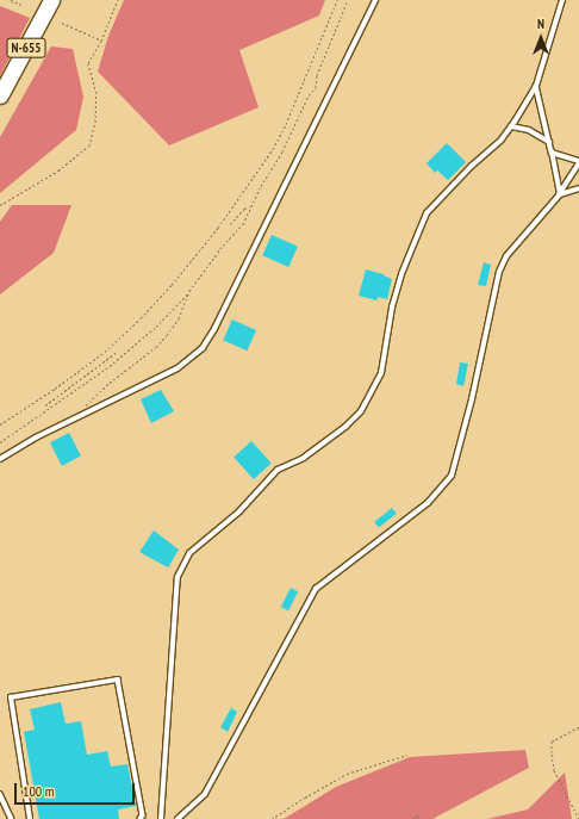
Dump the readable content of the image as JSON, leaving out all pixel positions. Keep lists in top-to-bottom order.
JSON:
{
  "streets": {
    "highway": ["N-655"]
  },
  "scale_bar": "100 m",
  "north": "top"
}
